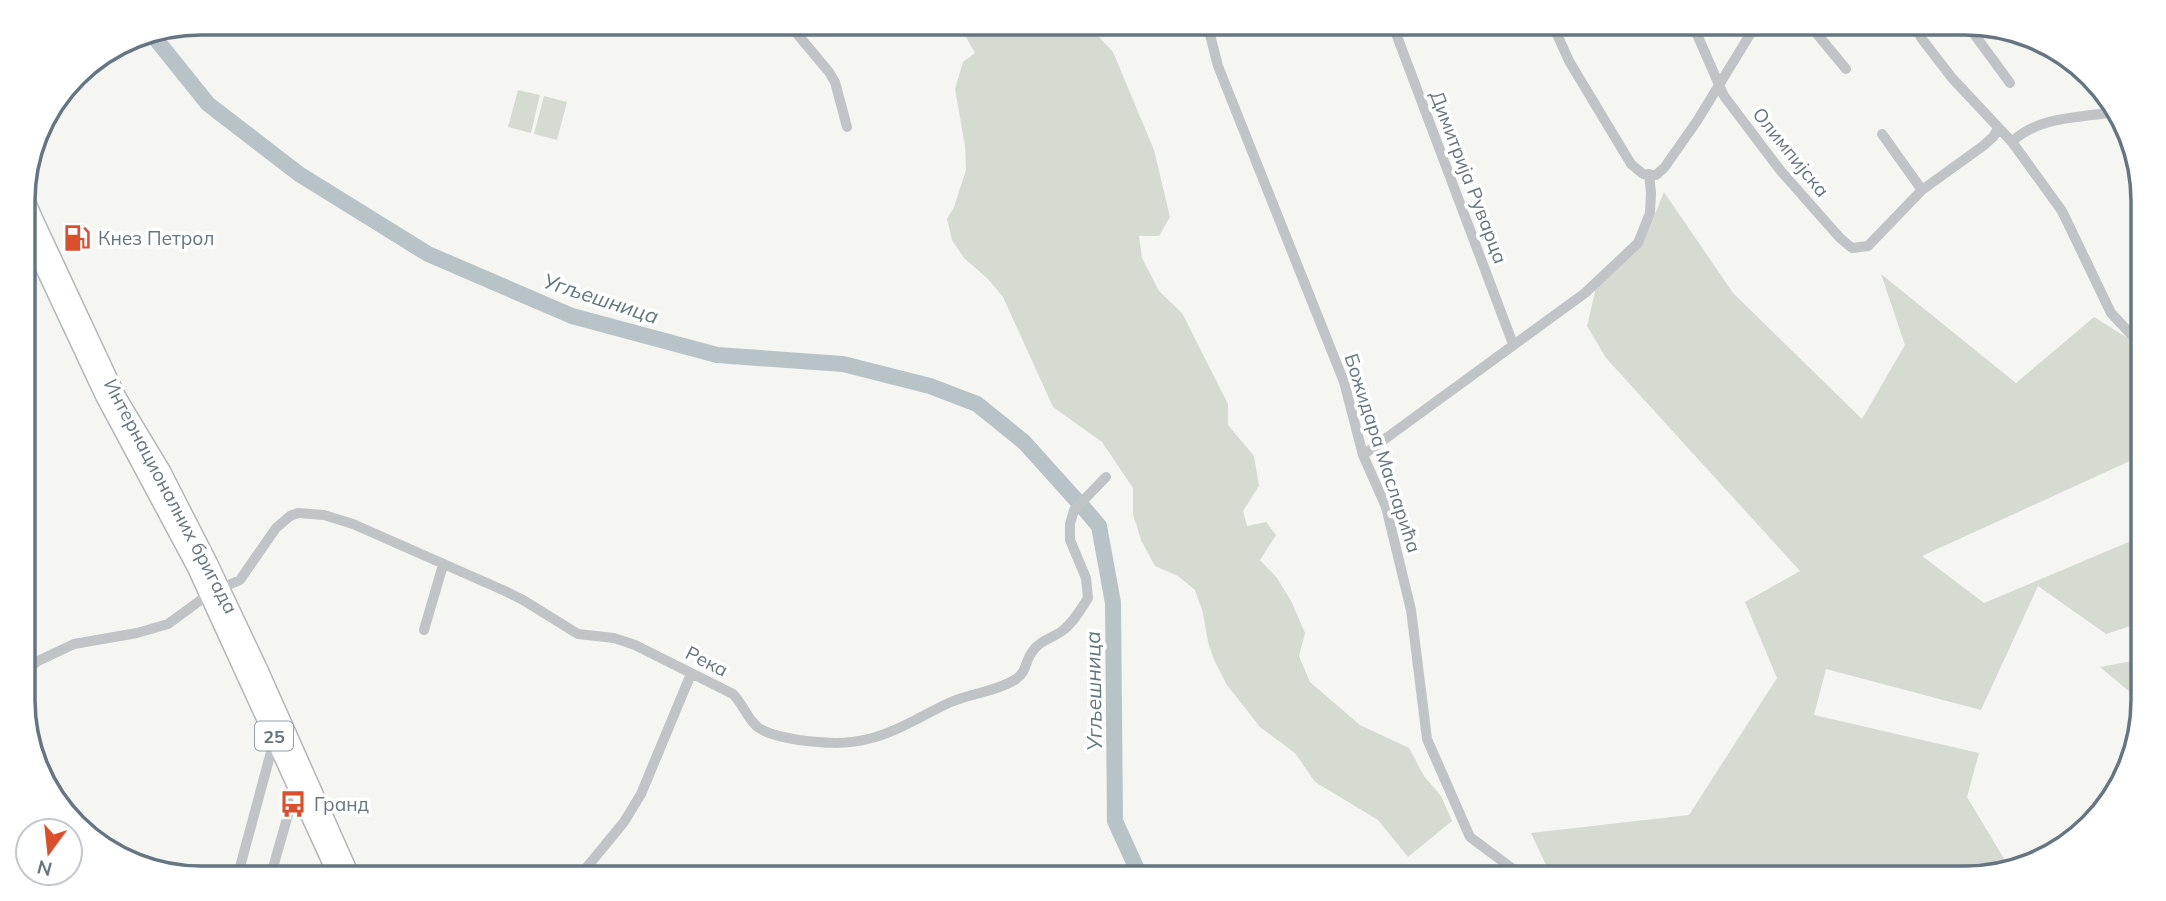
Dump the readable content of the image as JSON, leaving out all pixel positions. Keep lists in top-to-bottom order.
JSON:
{
  "streets": {
    "main road": ["Интернационалних бригада", "25"],
    "street": [
      "Олимпијска",
      "Димитрија Руварца",
      "Божидара Масларића",
      "Река"
    ]
  },
  "crossings": [
    ["Интернационалних бригада", "Река"]
  ],
  "water": ["Угљешница"],
  "places": {
    "fuel station": ["Кнез Петрол"],
    "bus stop": ["Гранд"]
  },
  "north": "bottom"
}
